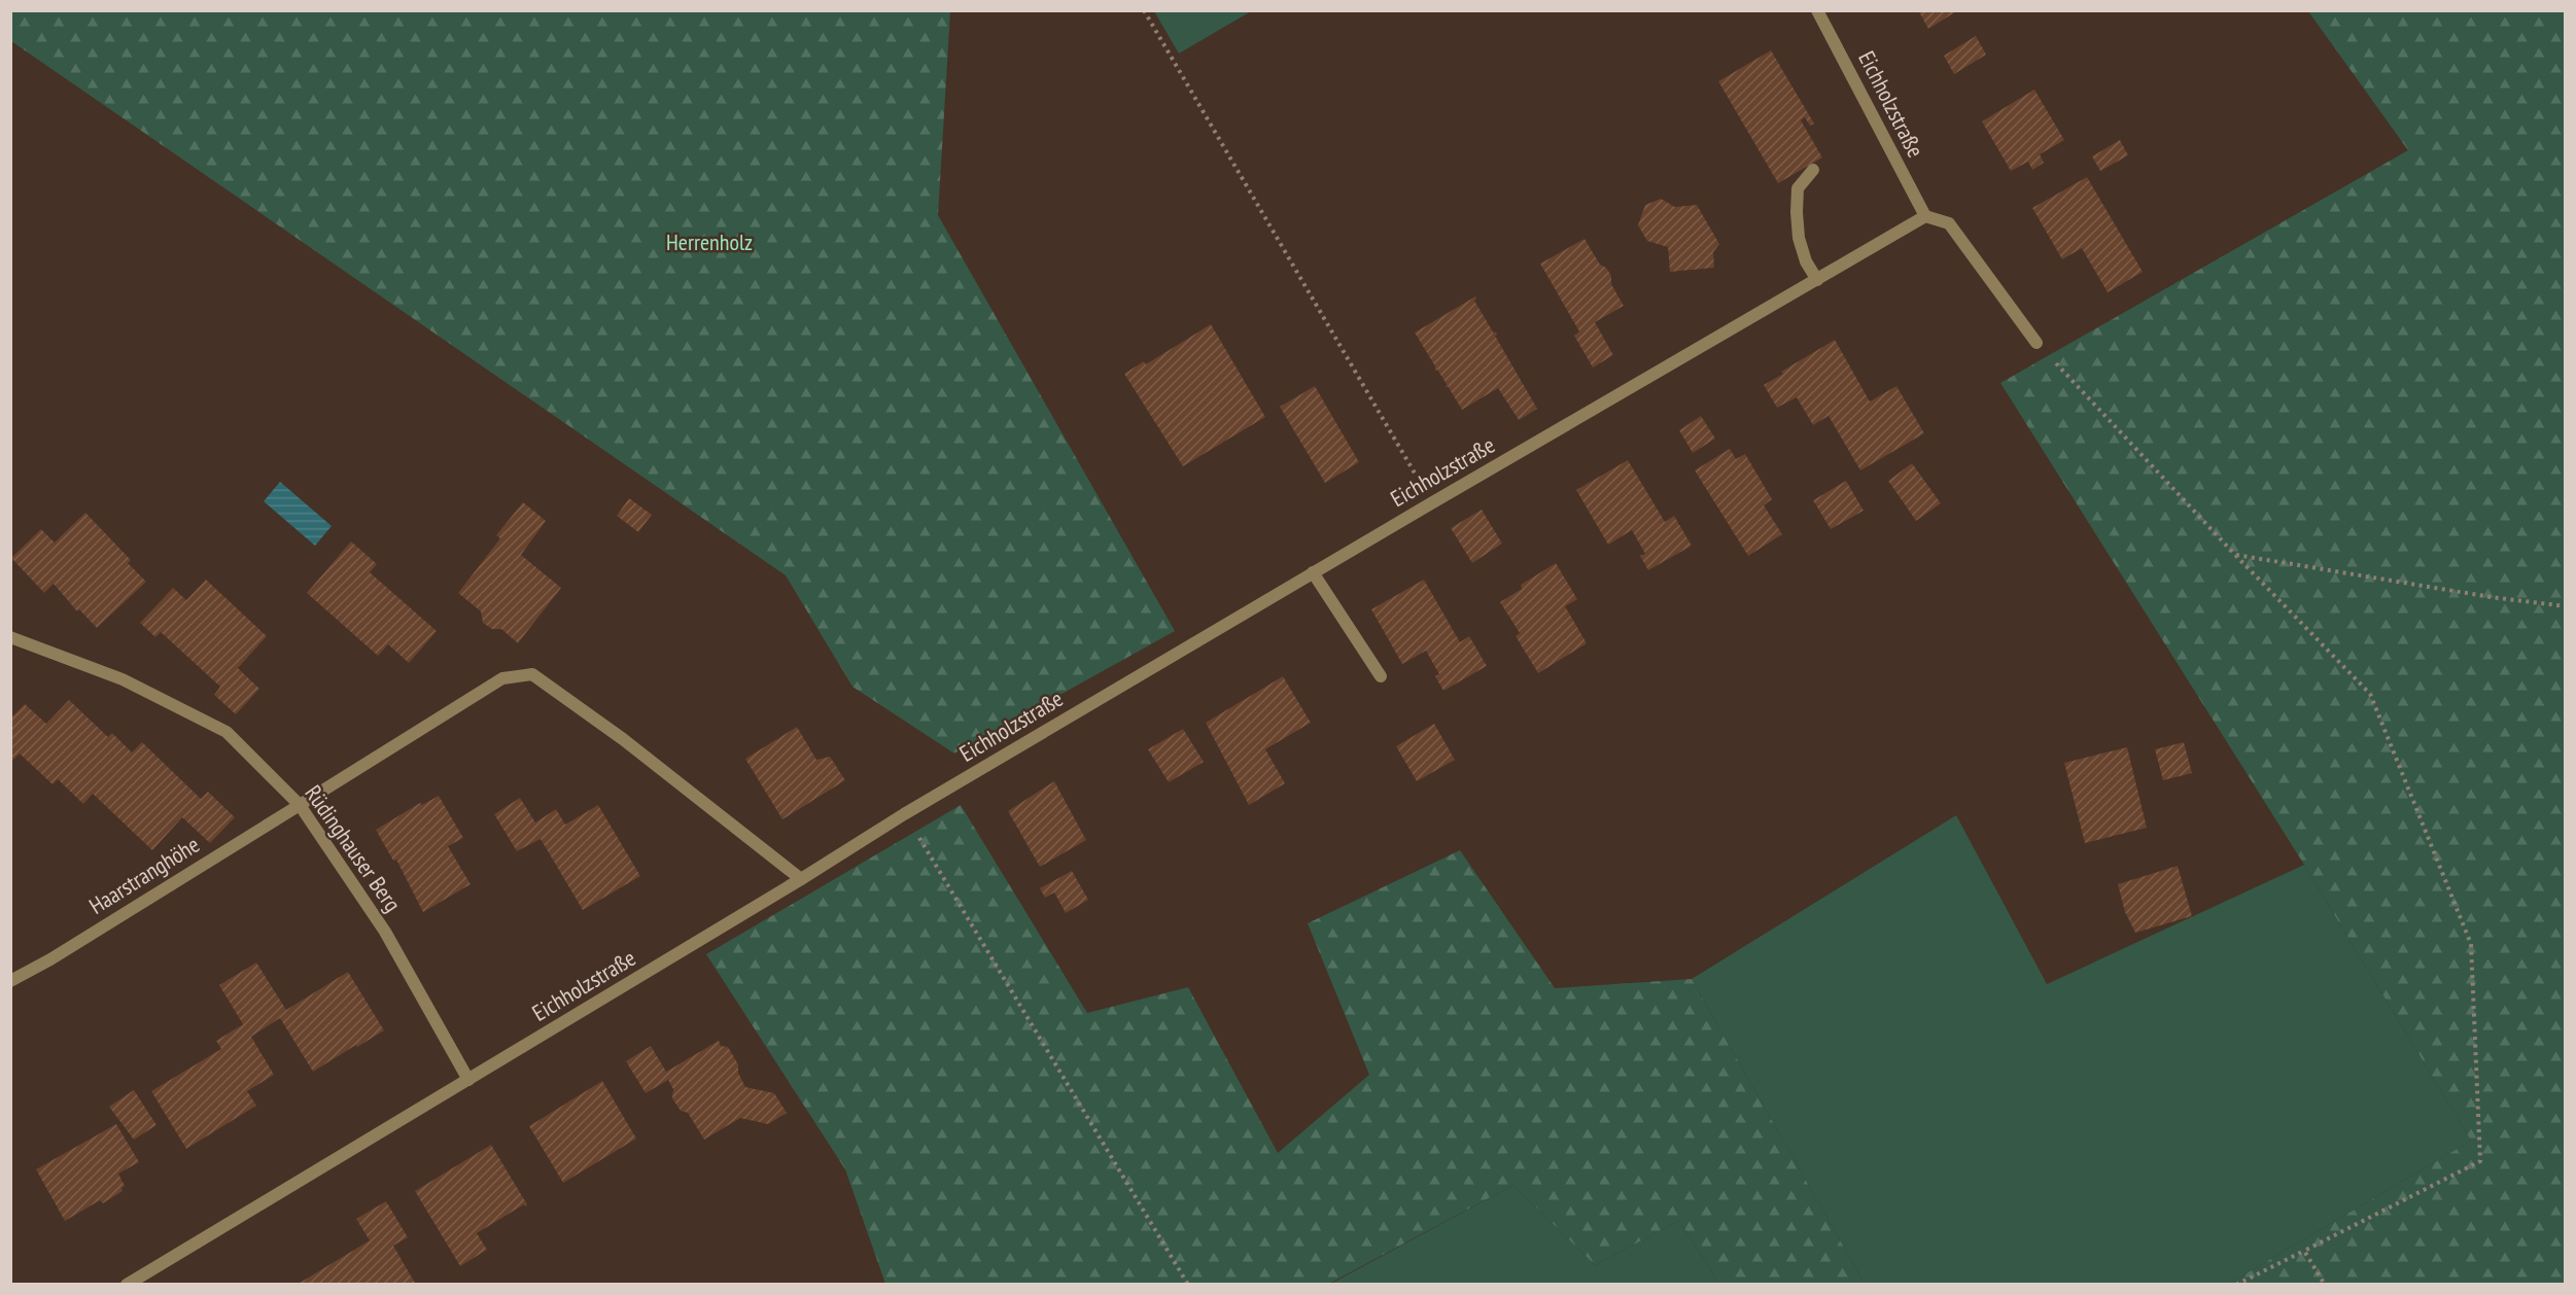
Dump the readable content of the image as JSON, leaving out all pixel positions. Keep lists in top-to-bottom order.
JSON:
{
  "streets": {
    "street": ["Eichholzstraße", "Rüdinghauser Berg", "Haarstranghöhe"]
  },
  "crossings": [
    ["Eichholzstraße", "Rüdinghauser Berg"],
    ["Eichholzstraße", "Haarstranghöhe"],
    ["Rüdinghauser Berg", "Haarstranghöhe"]
  ],
  "parks": ["Herrenholz"]
}
